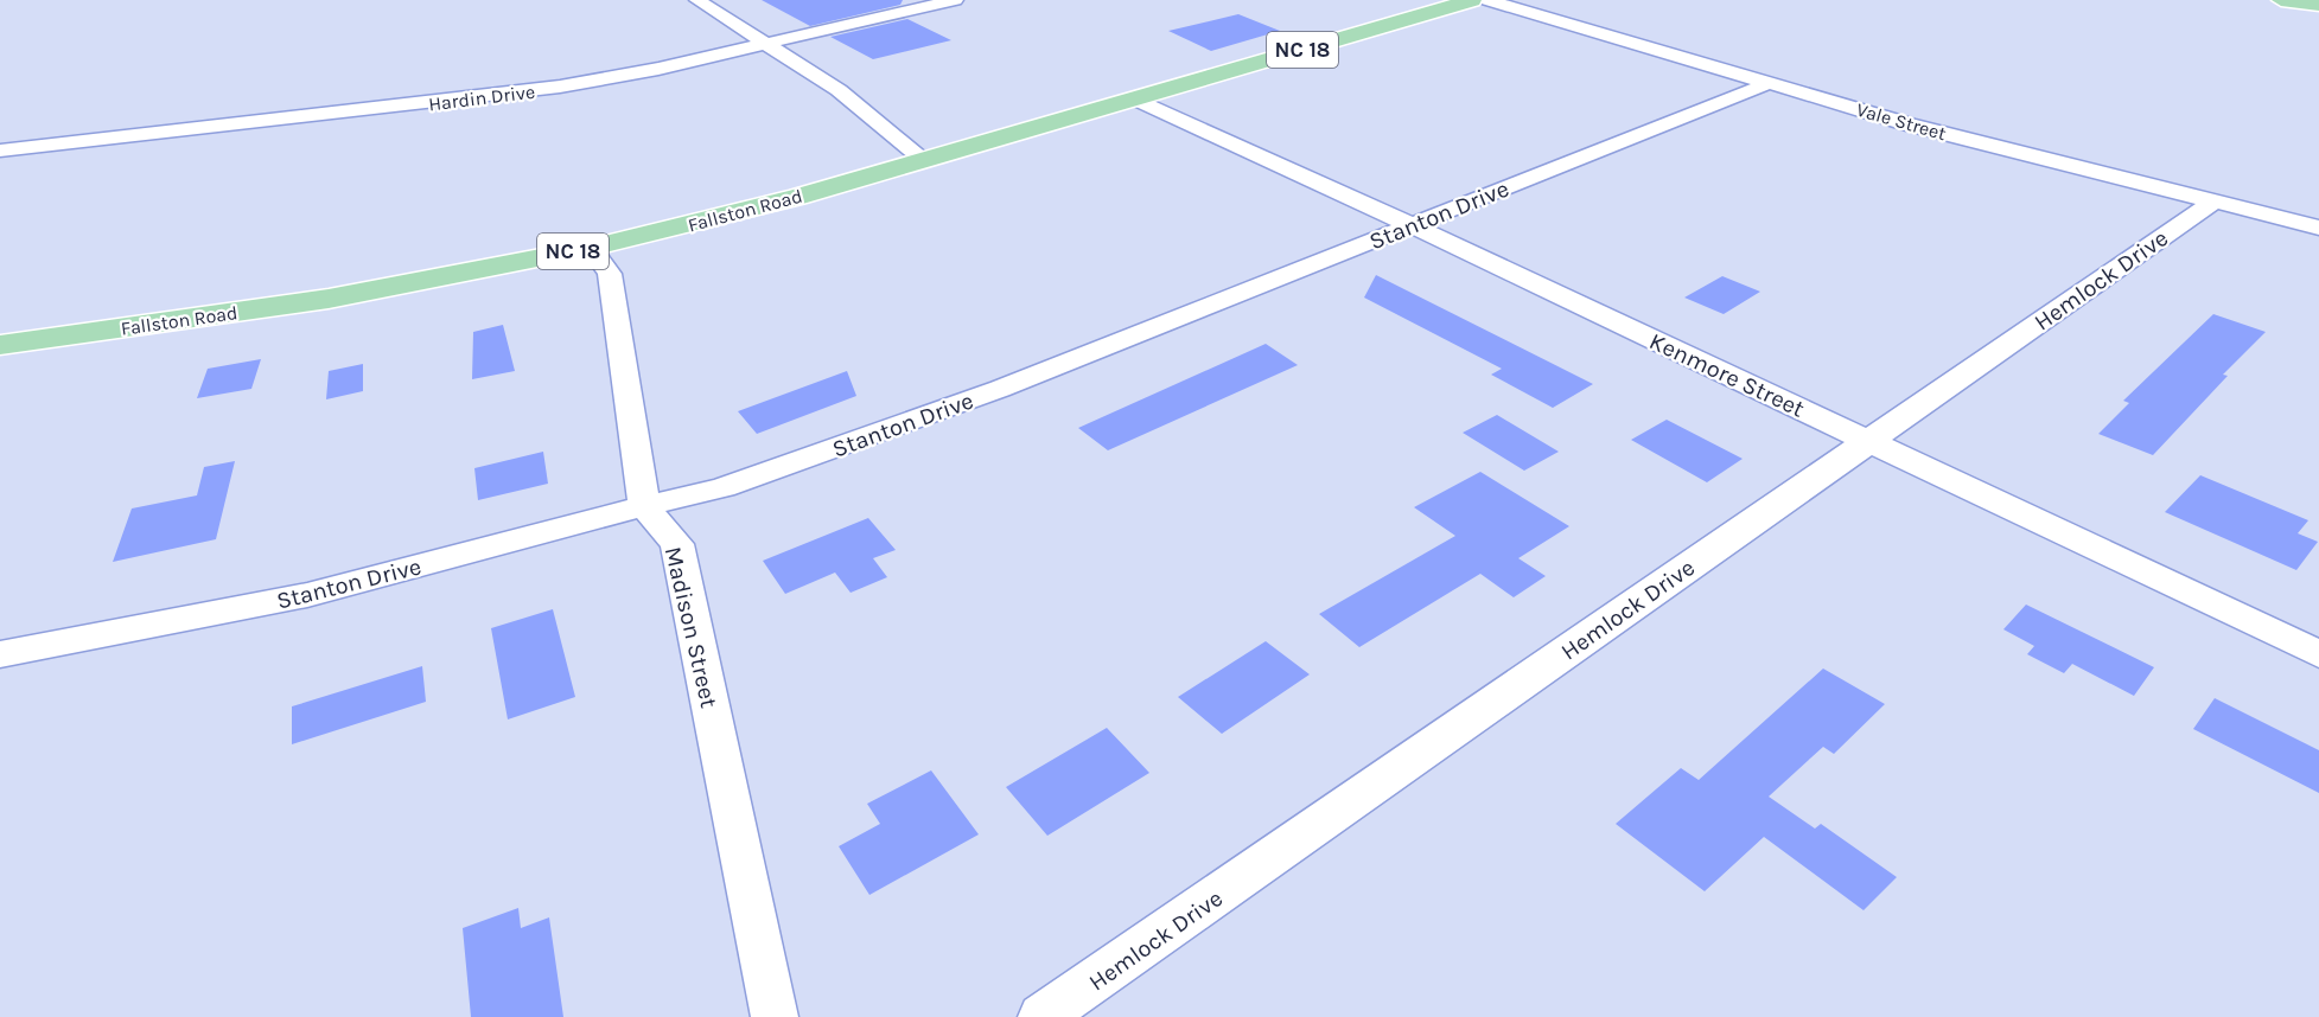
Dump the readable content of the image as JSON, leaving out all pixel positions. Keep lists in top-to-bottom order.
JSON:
{
  "streets": {
    "main road": ["NC 18", "Fallston Road"],
    "street": [
      "Hardin Drive",
      "Vale Street",
      "Stanton Drive",
      "Hemlock Drive",
      "Kenmore Street",
      "Madison Street"
    ]
  },
  "crossings": [
    ["Vale Street", "Stanton Drive"],
    ["Vale Street", "Hemlock Drive"],
    ["Fallston Road", "Kenmore Street"],
    ["Stanton Drive", "Kenmore Street"],
    ["Stanton Drive", "Madison Street"],
    ["Hemlock Drive", "Kenmore Street"]
  ]
}
